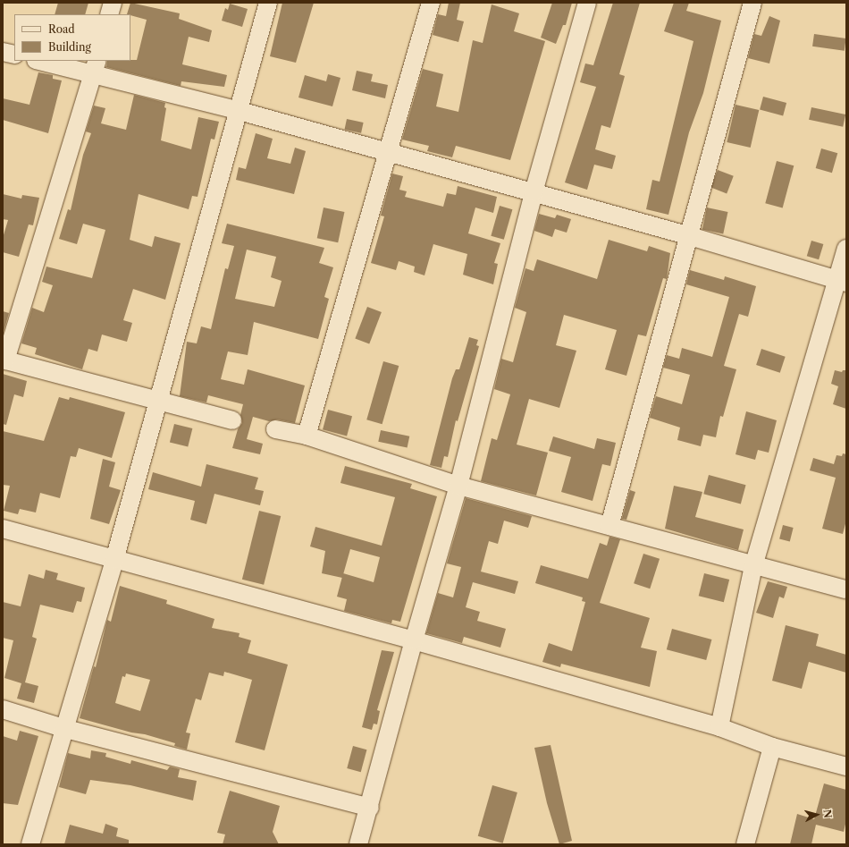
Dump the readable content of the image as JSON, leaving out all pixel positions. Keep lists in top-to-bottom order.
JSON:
{
  "legend": ["Road", "Building"],
  "north": "right"
}
